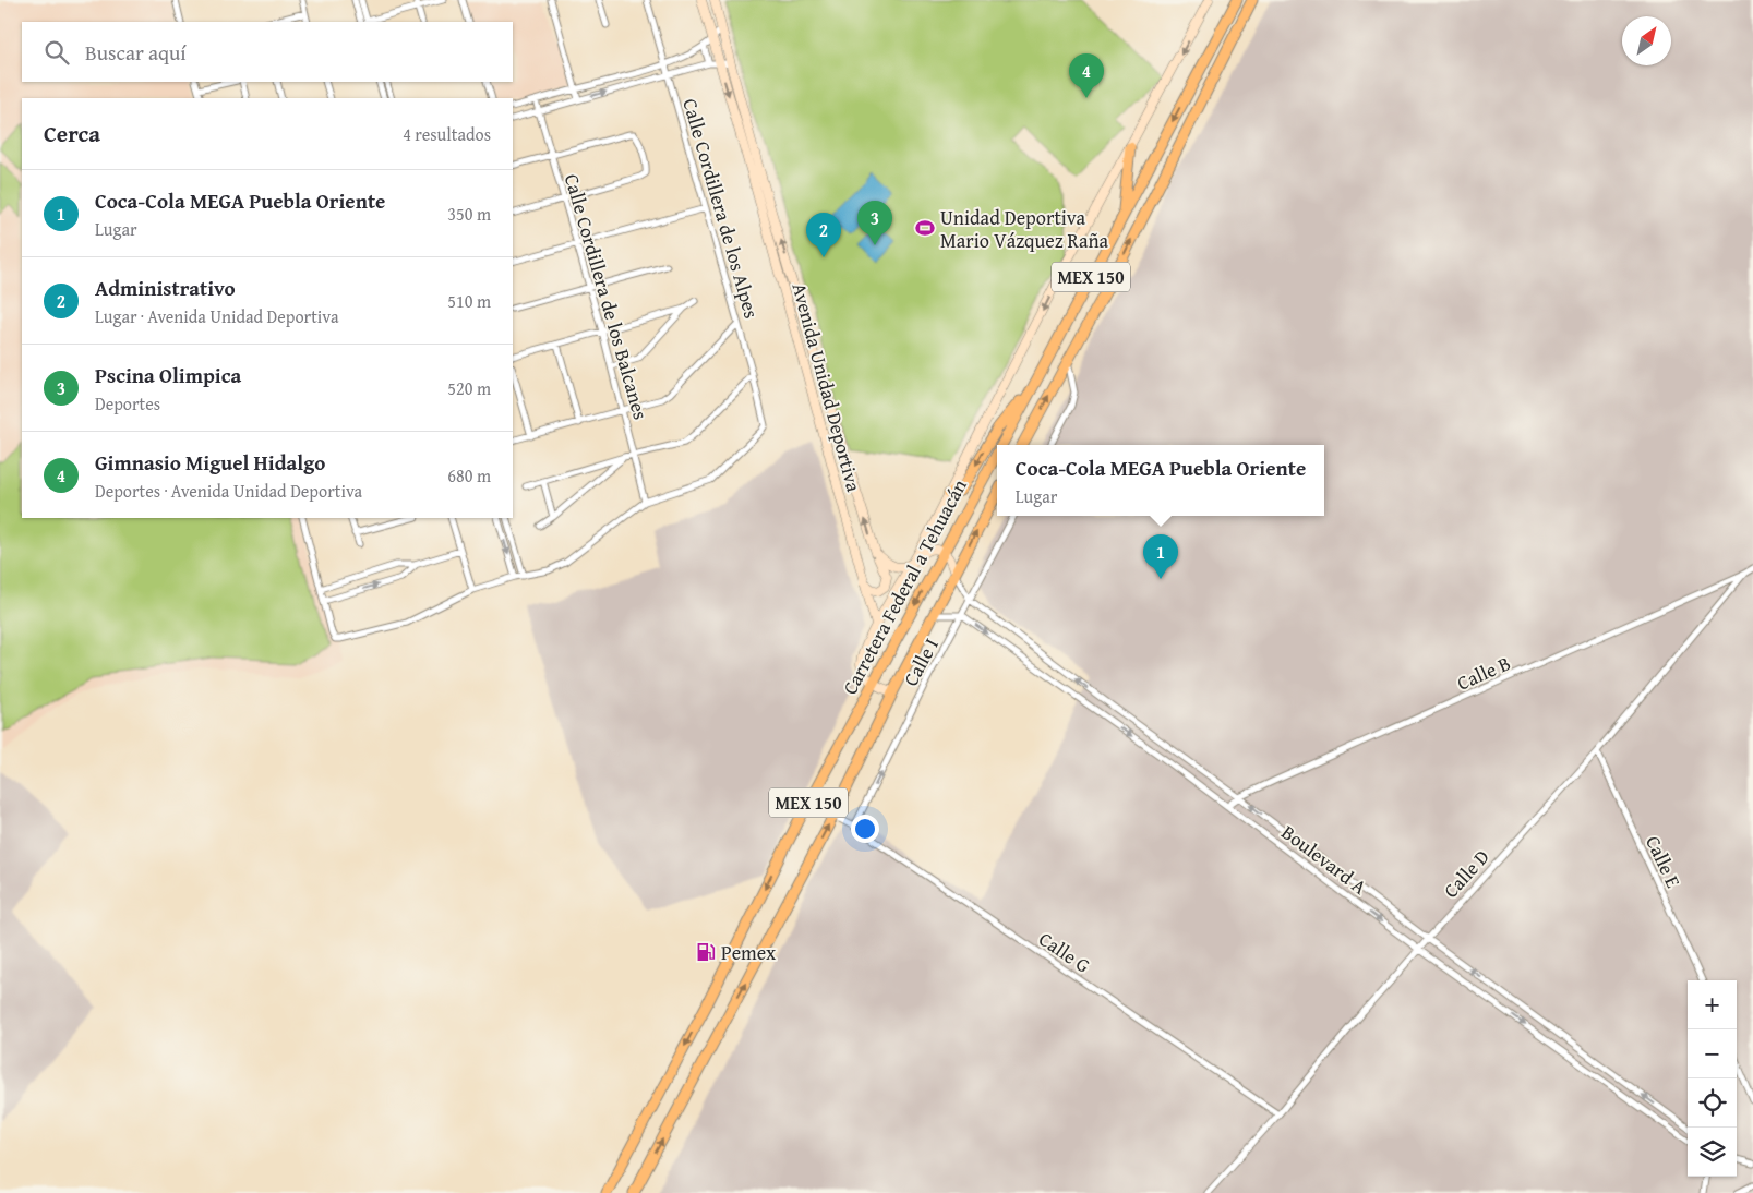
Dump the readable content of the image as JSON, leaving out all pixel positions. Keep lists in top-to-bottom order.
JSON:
{
  "streets": {
    "main road": ["MEX 150", "Carretera Federal a Tehuacán"],
    "street": [
      "Calle Cordillera de los Alpes",
      "Calle Cordillera de los Balcanes",
      "Avenida Unidad Deportiva",
      "Calle I",
      "Calle B",
      "Boulevard A",
      "Calle E",
      "Calle D",
      "Calle G"
    ]
  },
  "crossings": [
    ["Calle Cordillera de los Alpes", "Calle Cordillera de los Balcanes"],
    ["Carretera Federal a Tehuacán", "Boulevard A"],
    ["Carretera Federal a Tehuacán", "Calle G"],
    ["Calle I", "Boulevard A"],
    ["Calle I", "Calle G"],
    ["Calle B", "Boulevard A"],
    ["Calle B", "Calle D"],
    ["Boulevard A", "Calle D"],
    ["Calle E", "Calle D"],
    ["Calle D", "Calle G"]
  ],
  "one_way": ["Calle I"],
  "places": {
    "sports": ["Unidad Deportiva Mario Vázquez Raña"],
    "fuel station": ["Pemex"]
  },
  "north": "top right",
  "page": {
    "search": "Buscar aquí",
    "pins": [
      "4",
      "3",
      "2",
      "1"
    ],
    "heading": ["Cerca", "4 resultados"],
    "list": [
      {
        "mark": "1",
        "name": "Coca-Cola MEGA Puebla Oriente",
        "note": "Lugar",
        "value": "350 m"
      },
      {
        "mark": "2",
        "name": "Administrativo",
        "note": "Lugar · Avenida Unidad Deportiva",
        "value": "510 m"
      },
      {
        "mark": "3",
        "name": "Pscina Olimpica",
        "note": "Deportes",
        "value": "520 m"
      },
      {
        "mark": "4",
        "name": "Gimnasio Miguel Hidalgo",
        "note": "Deportes · Avenida Unidad Deportiva",
        "value": "680 m"
      }
    ],
    "popup": ["Coca-Cola MEGA Puebla Oriente", "Lugar"],
    "map_buttons": ["+", "−"]
  }
}
